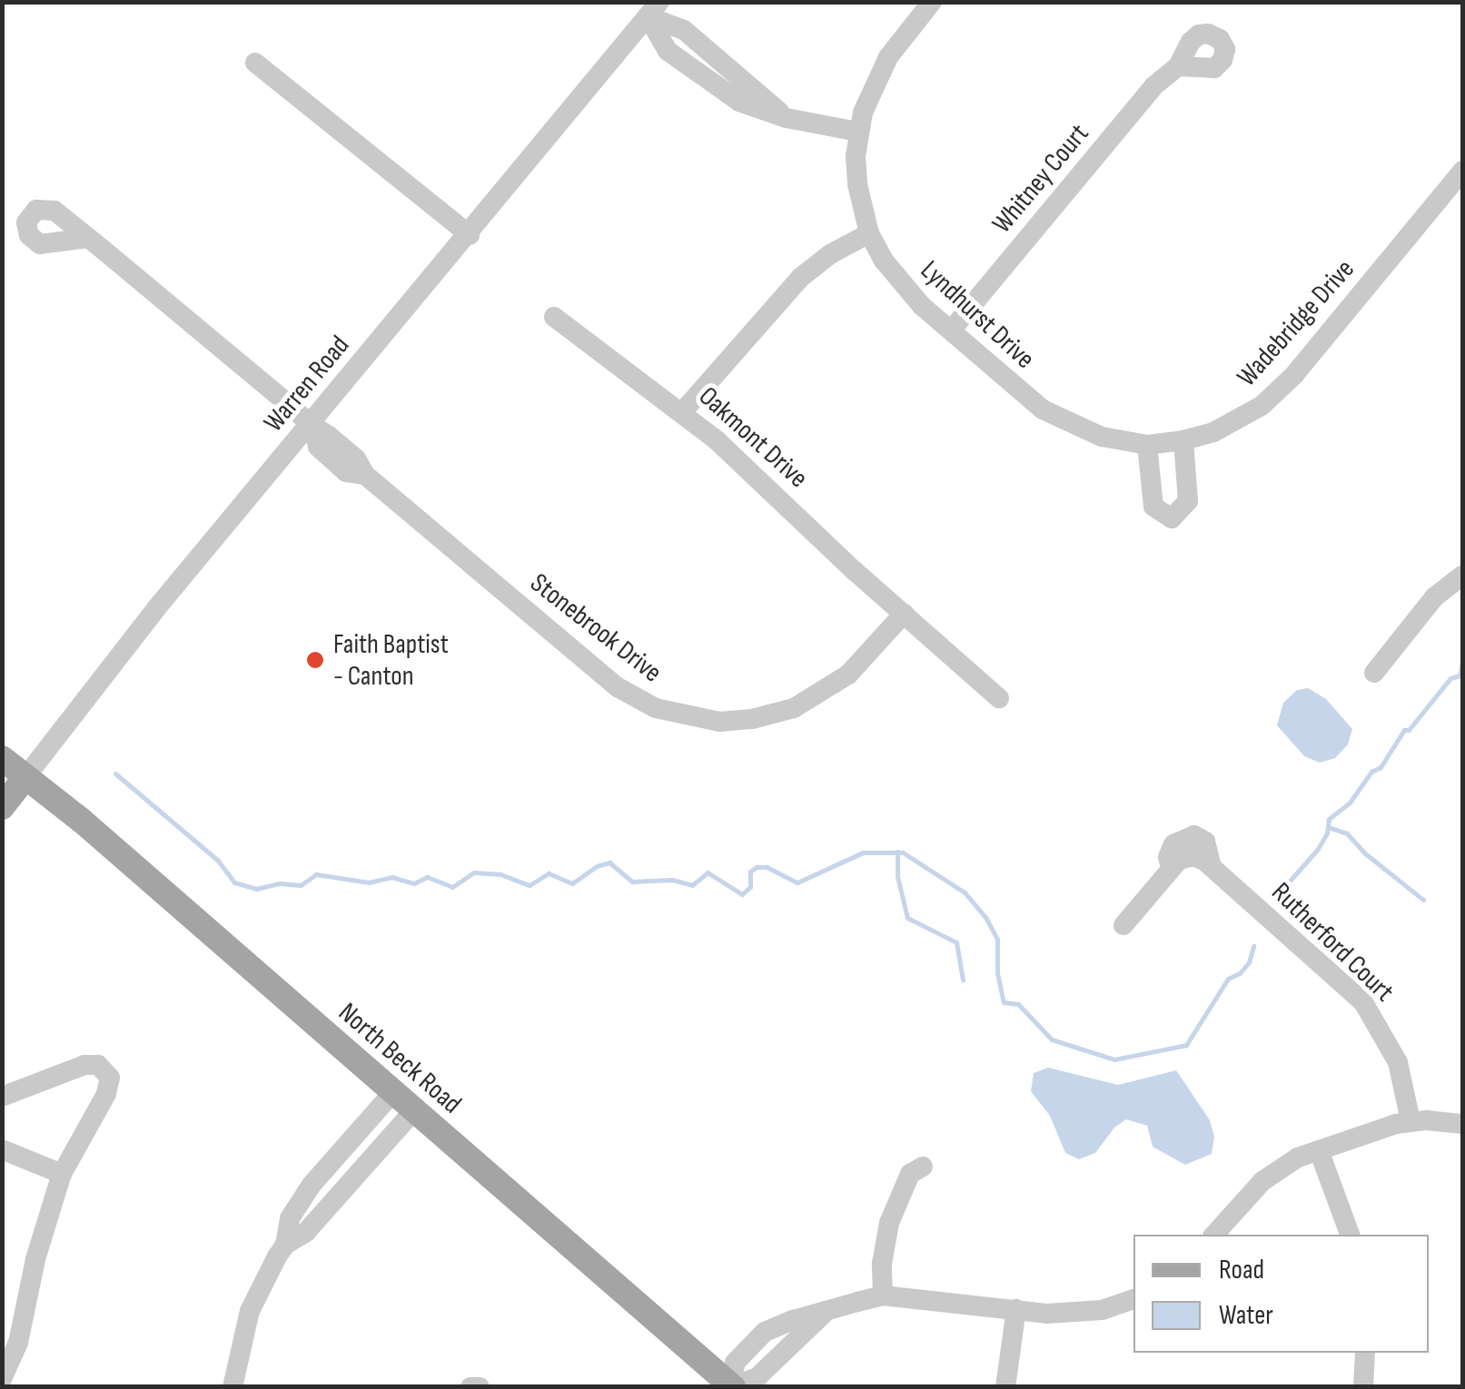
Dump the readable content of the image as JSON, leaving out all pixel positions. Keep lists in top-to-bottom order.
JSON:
{
  "streets": {
    "main road": ["Warren Road", "North Beck Road"],
    "street": [
      "Whitney Court",
      "Lyndhurst Drive",
      "Wadebridge Drive",
      "Oakmont Drive",
      "Stonebrook Drive",
      "Rutherford Court"
    ]
  },
  "crossings": [
    ["Whitney Court", "Lyndhurst Drive"],
    ["Lyndhurst Drive", "Wadebridge Drive"],
    ["Warren Road", "Stonebrook Drive"],
    ["Warren Road", "North Beck Road"],
    ["Oakmont Drive", "Stonebrook Drive"]
  ],
  "places": ["Faith Baptist - Canton"],
  "legend": ["Road", "Water"]
}
